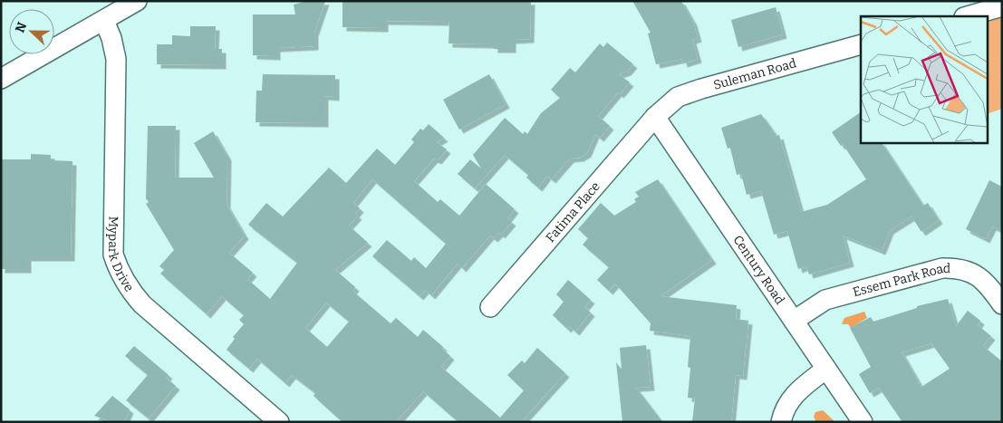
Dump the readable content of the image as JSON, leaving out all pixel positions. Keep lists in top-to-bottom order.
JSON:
{
  "streets": {
    "street": [
      "Suleman Road",
      "Fatima Place",
      "Mypark Drive",
      "Century Road",
      "Essem Park Road"
    ]
  },
  "crossings": [
    ["Suleman Road", "Fatima Place"],
    ["Suleman Road", "Century Road"],
    ["Fatima Place", "Century Road"],
    ["Century Road", "Essem Park Road"]
  ],
  "north": "left"
}
